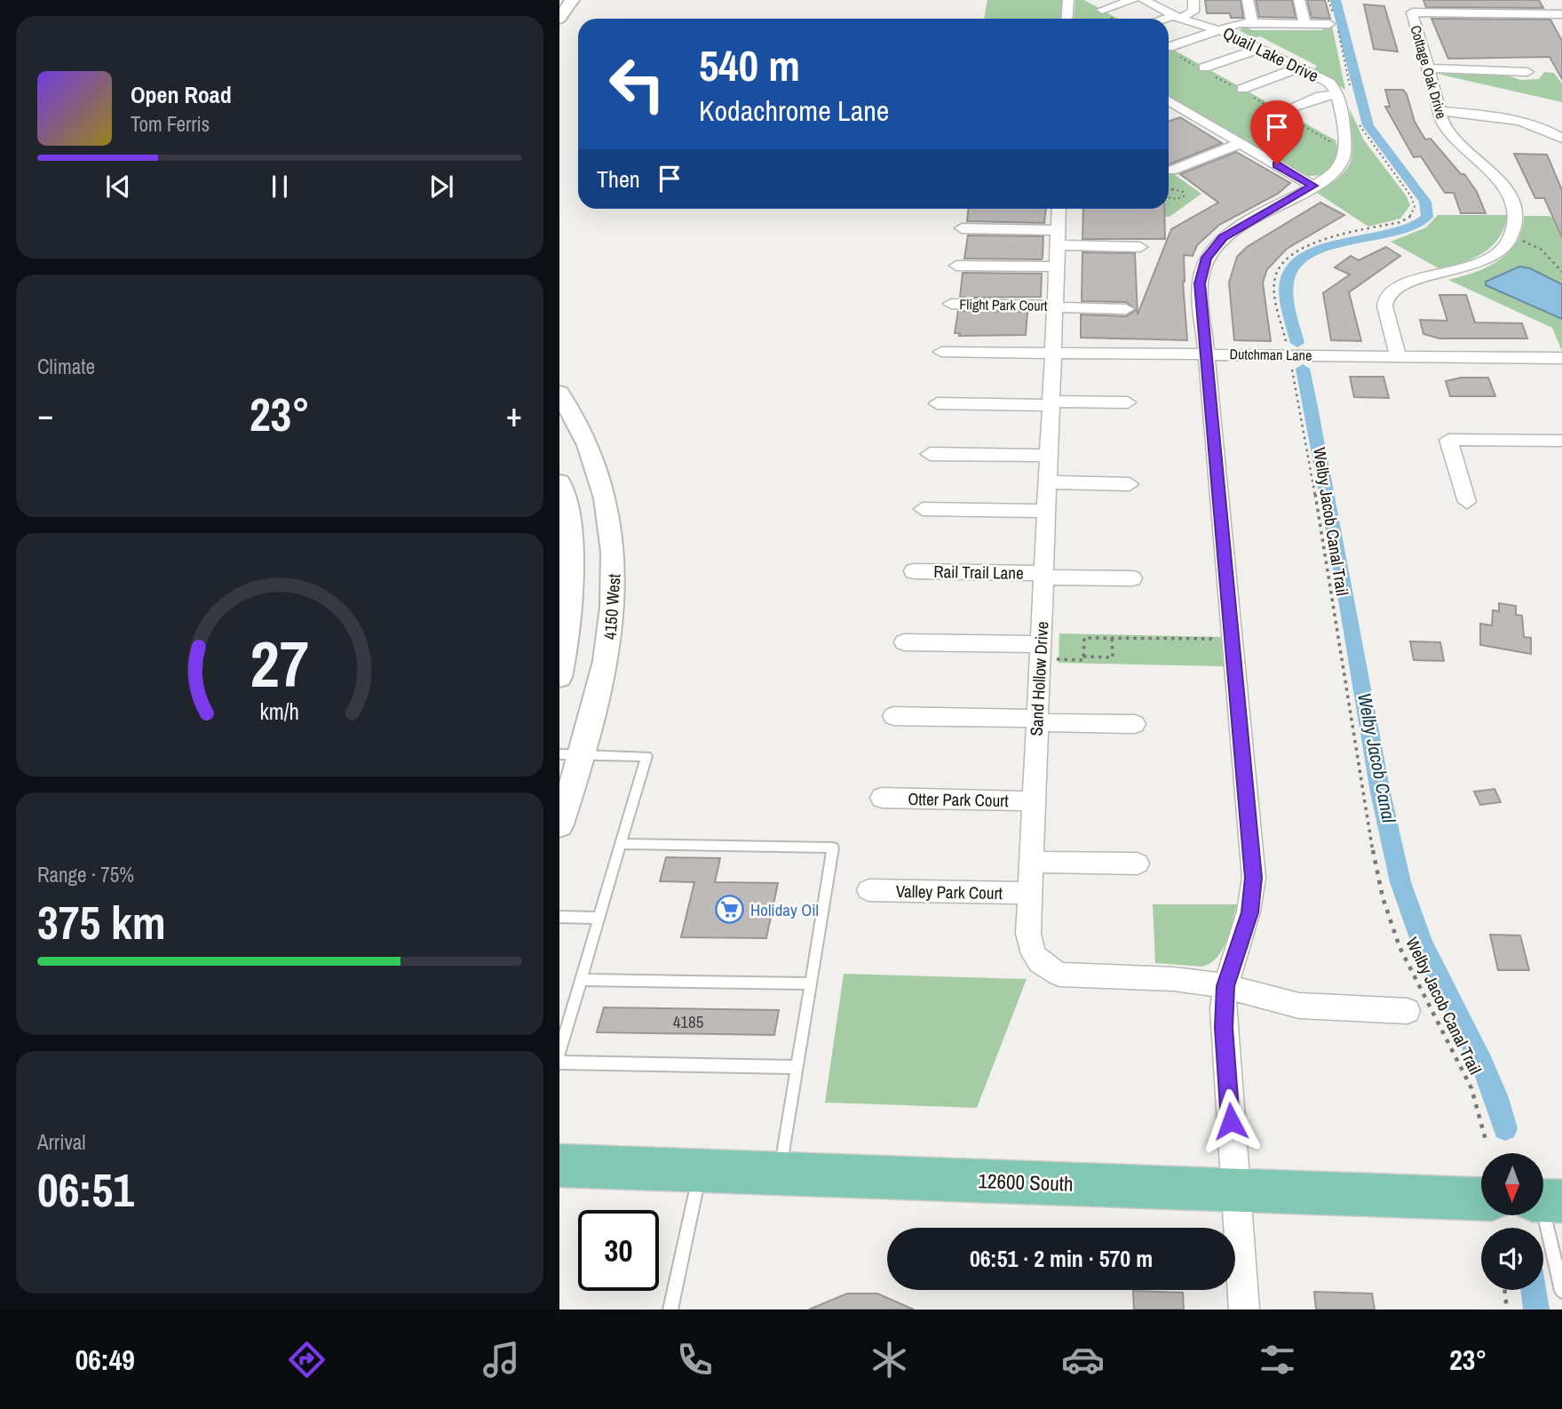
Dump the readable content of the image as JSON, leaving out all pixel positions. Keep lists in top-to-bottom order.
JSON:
{
  "streets": {
    "main road": ["12600 South"],
    "street": [
      "Quail Lake Drive",
      "Cottage Oak Drive",
      "Flight Park Court",
      "Dutchman Lane",
      "Rail Trail Lane",
      "4150 West",
      "Sand Hollow Drive",
      "Otter Park Court",
      "Valley Park Court"
    ],
    "path": ["Welby Jacob Canal Trail"]
  },
  "crossings": [
    ["Cottage Oak Drive", "Dutchman Lane"],
    ["Flight Park Court", "Sand Hollow Drive"],
    ["Dutchman Lane", "Welby Jacob Canal Trail"],
    ["Dutchman Lane", "Sand Hollow Drive"],
    ["Rail Trail Lane", "Sand Hollow Drive"],
    ["Sand Hollow Drive", "Otter Park Court"],
    ["Sand Hollow Drive", "Valley Park Court"]
  ],
  "water": ["Welby Jacob Canal"],
  "places": {
    "supermarket": ["Holiday Oil"]
  },
  "house_numbers": ["4185"],
  "north": "bottom",
  "page": {
    "turn": ["540 m", "Kodachrome Lane"],
    "song": ["Open Road", "Tom Ferris"],
    "then": "Then",
    "tile": [
      "Climate",
      ["Range · 75%", "375 km"],
      ["Arrival", "06:51"]
    ],
    "heat": ["−", "23°", "+"],
    "limit": "30",
    "trip": "06:51 · 2 min · 570 m",
    "tabs": ["06:49", "23°"],
    "gauge": ["27", "km/h"]
  }
}
